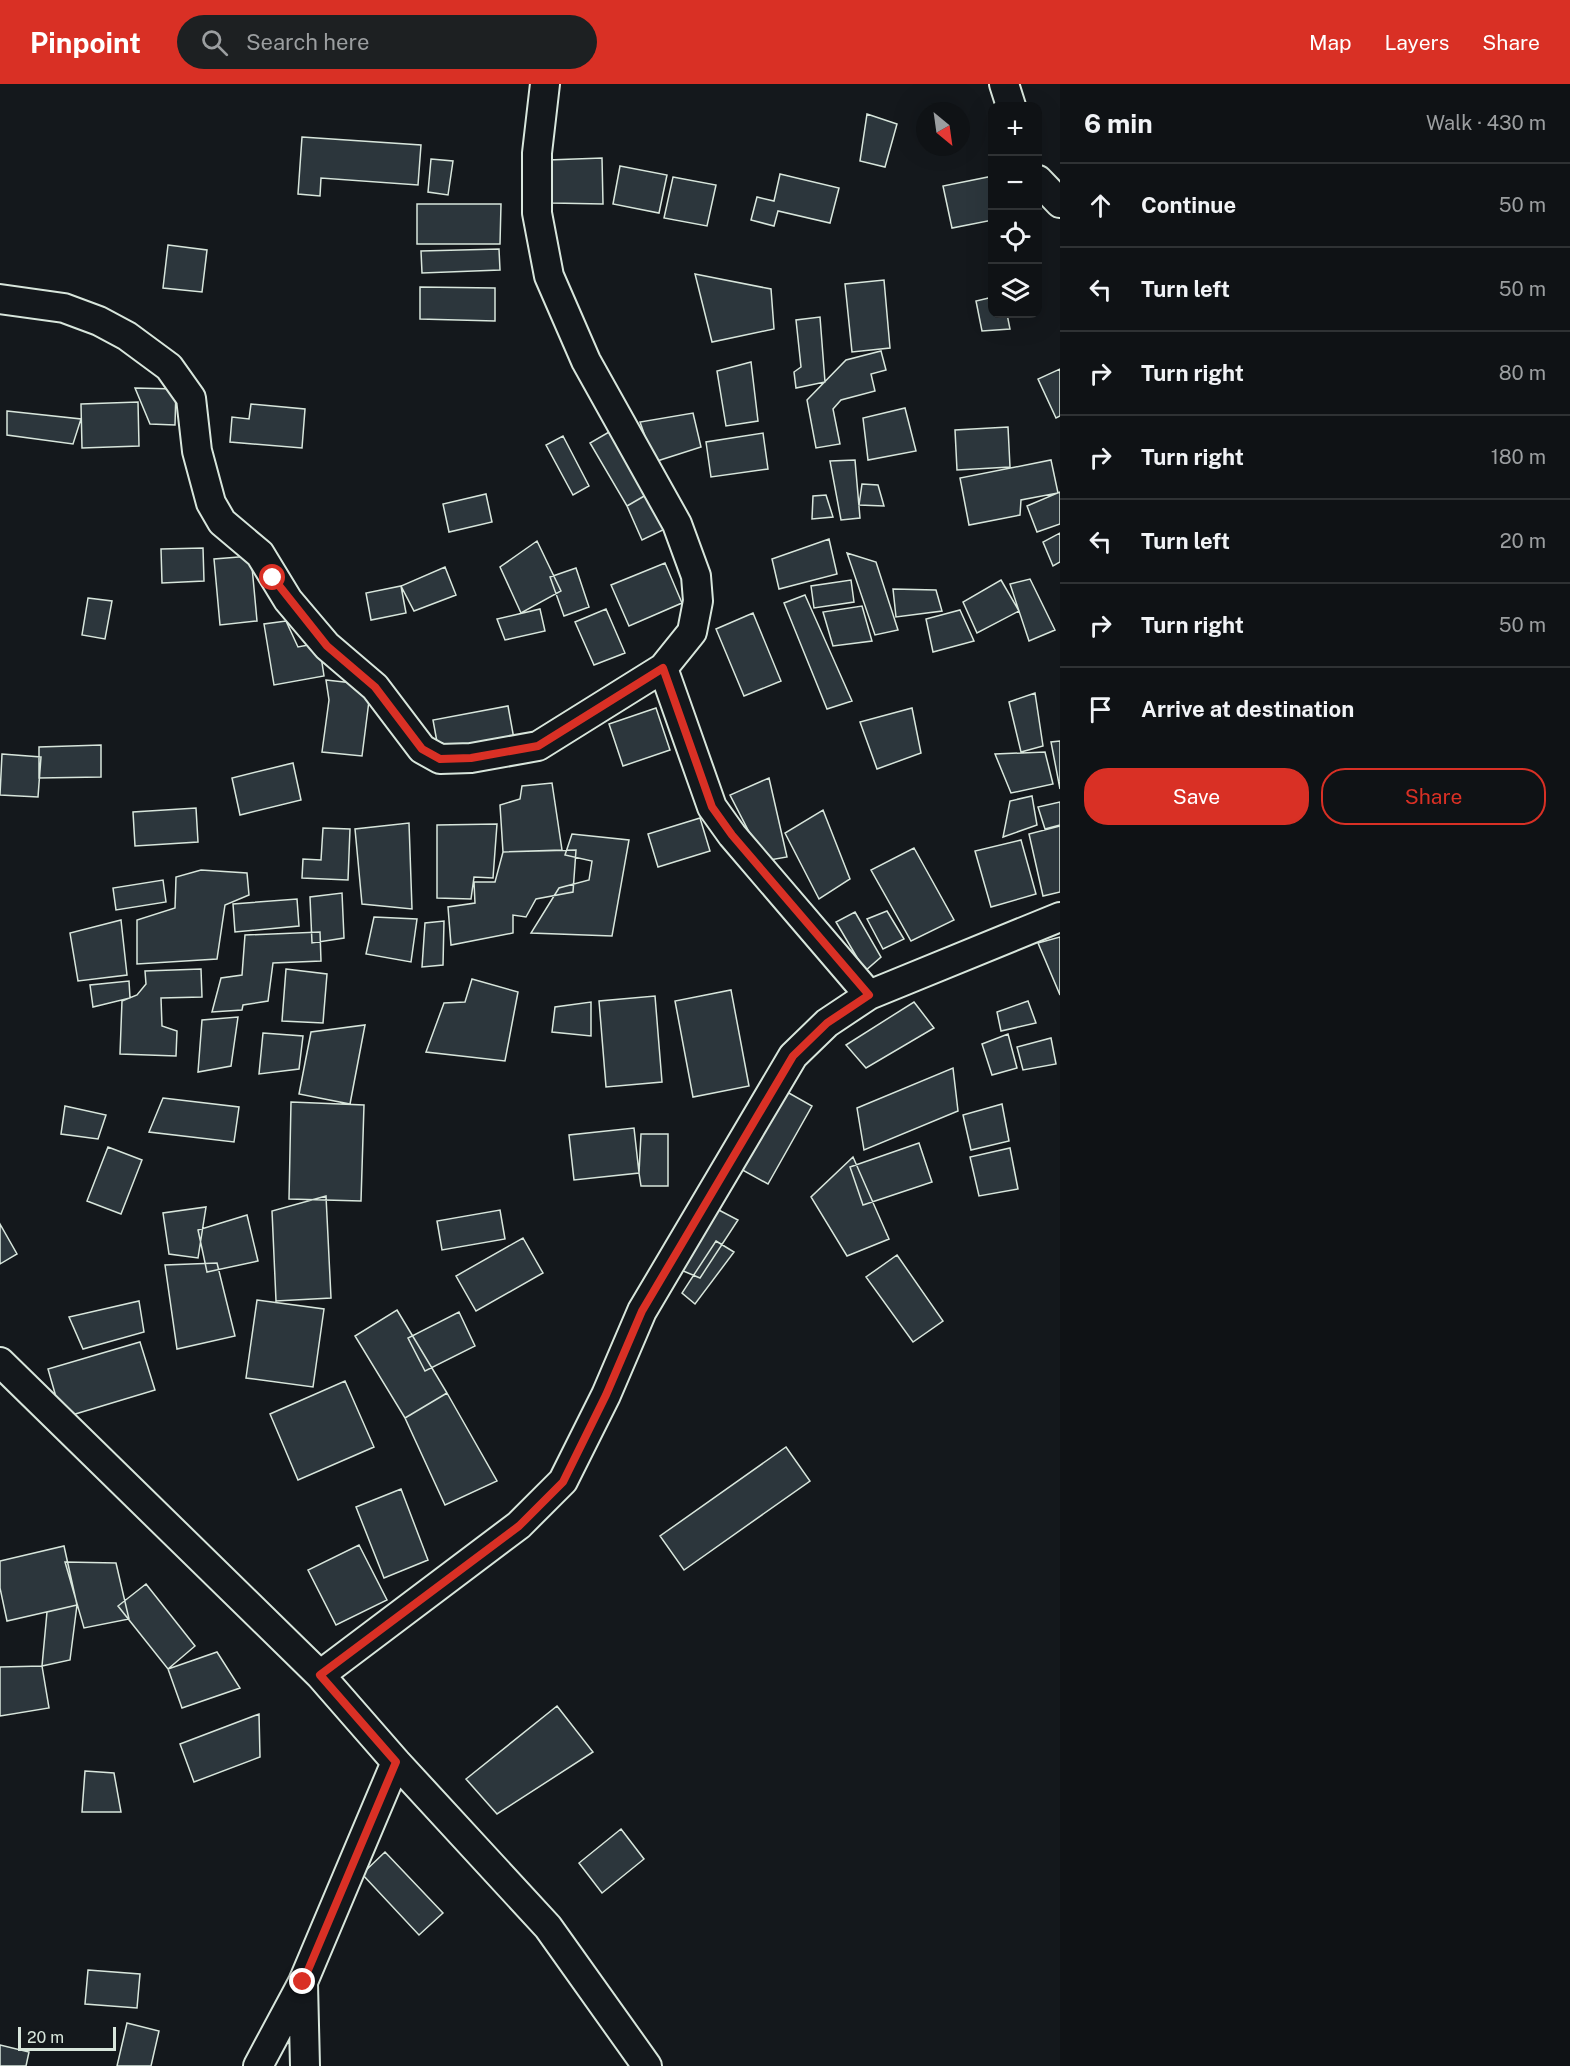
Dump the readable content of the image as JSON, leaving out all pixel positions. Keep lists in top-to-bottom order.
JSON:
{
  "scale_bar": "20 m",
  "north": "bottom right",
  "page": {
    "header": "Pinpoint",
    "search": "Search here",
    "nav": ["Map", "Layers", "Share"],
    "heading": ["6 min", "Walk · 430 m"],
    "map_buttons": ["+", "−"],
    "list": [
      ["Continue", "50 m"],
      ["Turn left", "50 m"],
      ["Turn right", "80 m"],
      ["Turn right", "180 m"],
      ["Turn left", "20 m"],
      ["Turn right", "50 m"],
      "Arrive at destination"
    ],
    "buttons": ["Save", "Share"],
    "scale": "20 m"
  }
}
